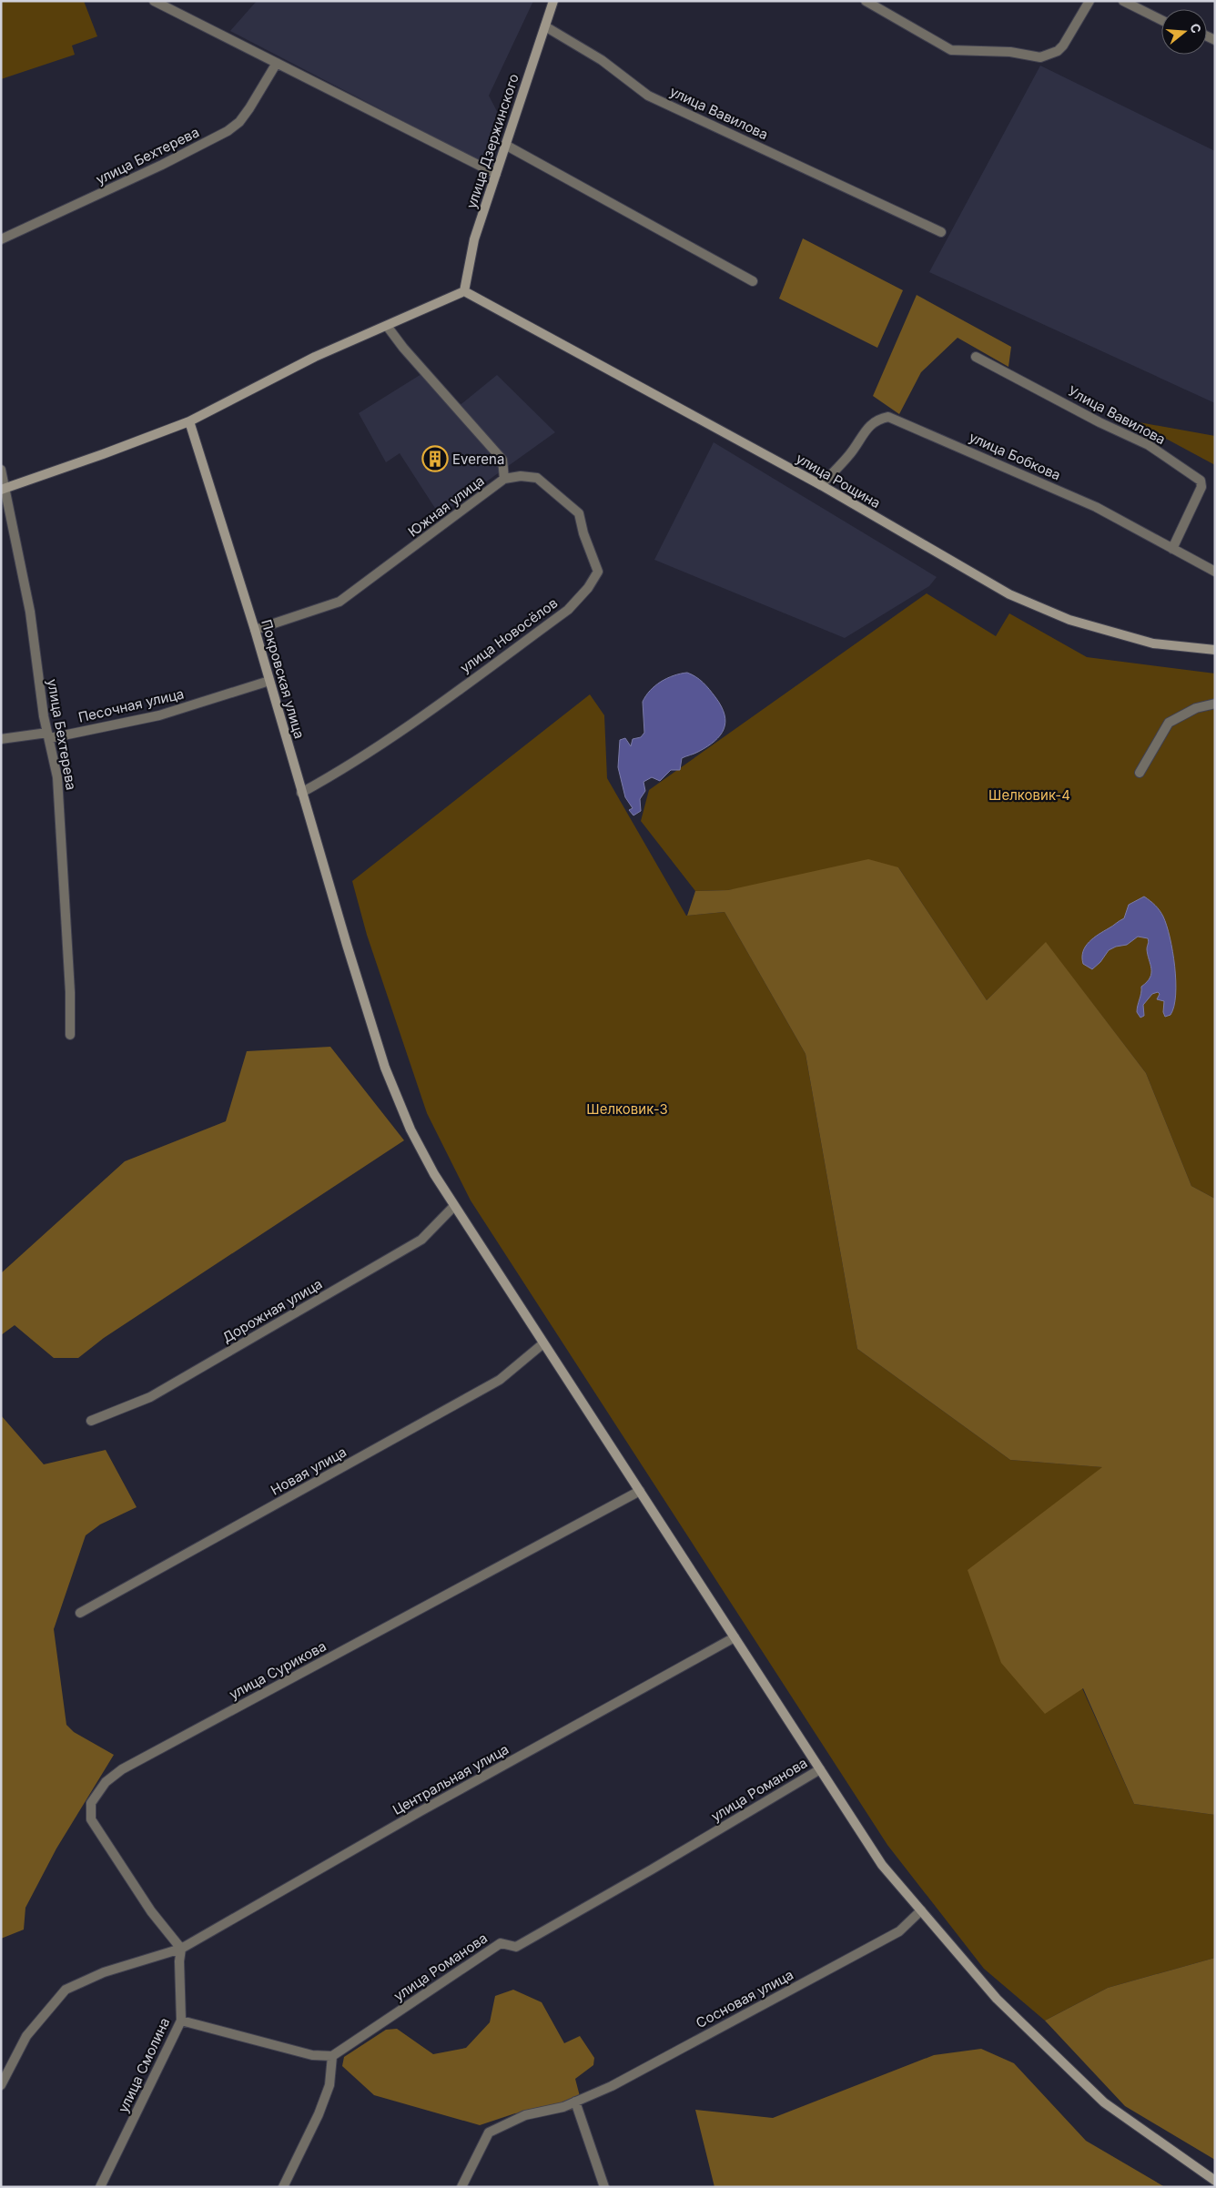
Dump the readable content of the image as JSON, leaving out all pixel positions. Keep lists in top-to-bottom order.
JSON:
{
  "streets": {
    "street": [
      "улица Вавилова",
      "улица Дзержинского",
      "улица Бехтерева",
      "Улица Вавилова",
      "улица Бобкова",
      "улица Рощина",
      "Южная улица",
      "улица Новосёлов",
      "Покровская улица",
      "Песочная улица",
      "Дорожная улица",
      "Новая улица",
      "улица Сурикова",
      "Центральная улица",
      "улица Романова",
      "Сосновая улица",
      "улица Смолина"
    ]
  },
  "crossings": [
    ["улица Вавилова", "улица Дзержинского"],
    ["улица Дзержинского", "улица Рощина"],
    ["улица Бехтерева", "Песочная улица"],
    ["Улица Вавилова", "улица Бобкова"],
    ["улица Бобкова", "улица Рощина"],
    ["Южная улица", "улица Новосёлов"],
    ["Южная улица", "Покровская улица"],
    ["улица Новосёлов", "Покровская улица"],
    ["Покровская улица", "Песочная улица"],
    ["Покровская улица", "Дорожная улица"],
    ["Покровская улица", "Новая улица"],
    ["Покровская улица", "улица Сурикова"],
    ["Покровская улица", "Центральная улица"],
    ["Покровская улица", "улица Романова"],
    ["Покровская улица", "Сосновая улица"],
    ["улица Сурикова", "Центральная улица"],
    ["улица Сурикова", "улица Смолина"],
    ["Центральная улица", "улица Смолина"]
  ],
  "parks": ["Шелковик-4", "Шелковик-3"],
  "places": {
    "building": ["Everena"]
  },
  "north": "right"
}
